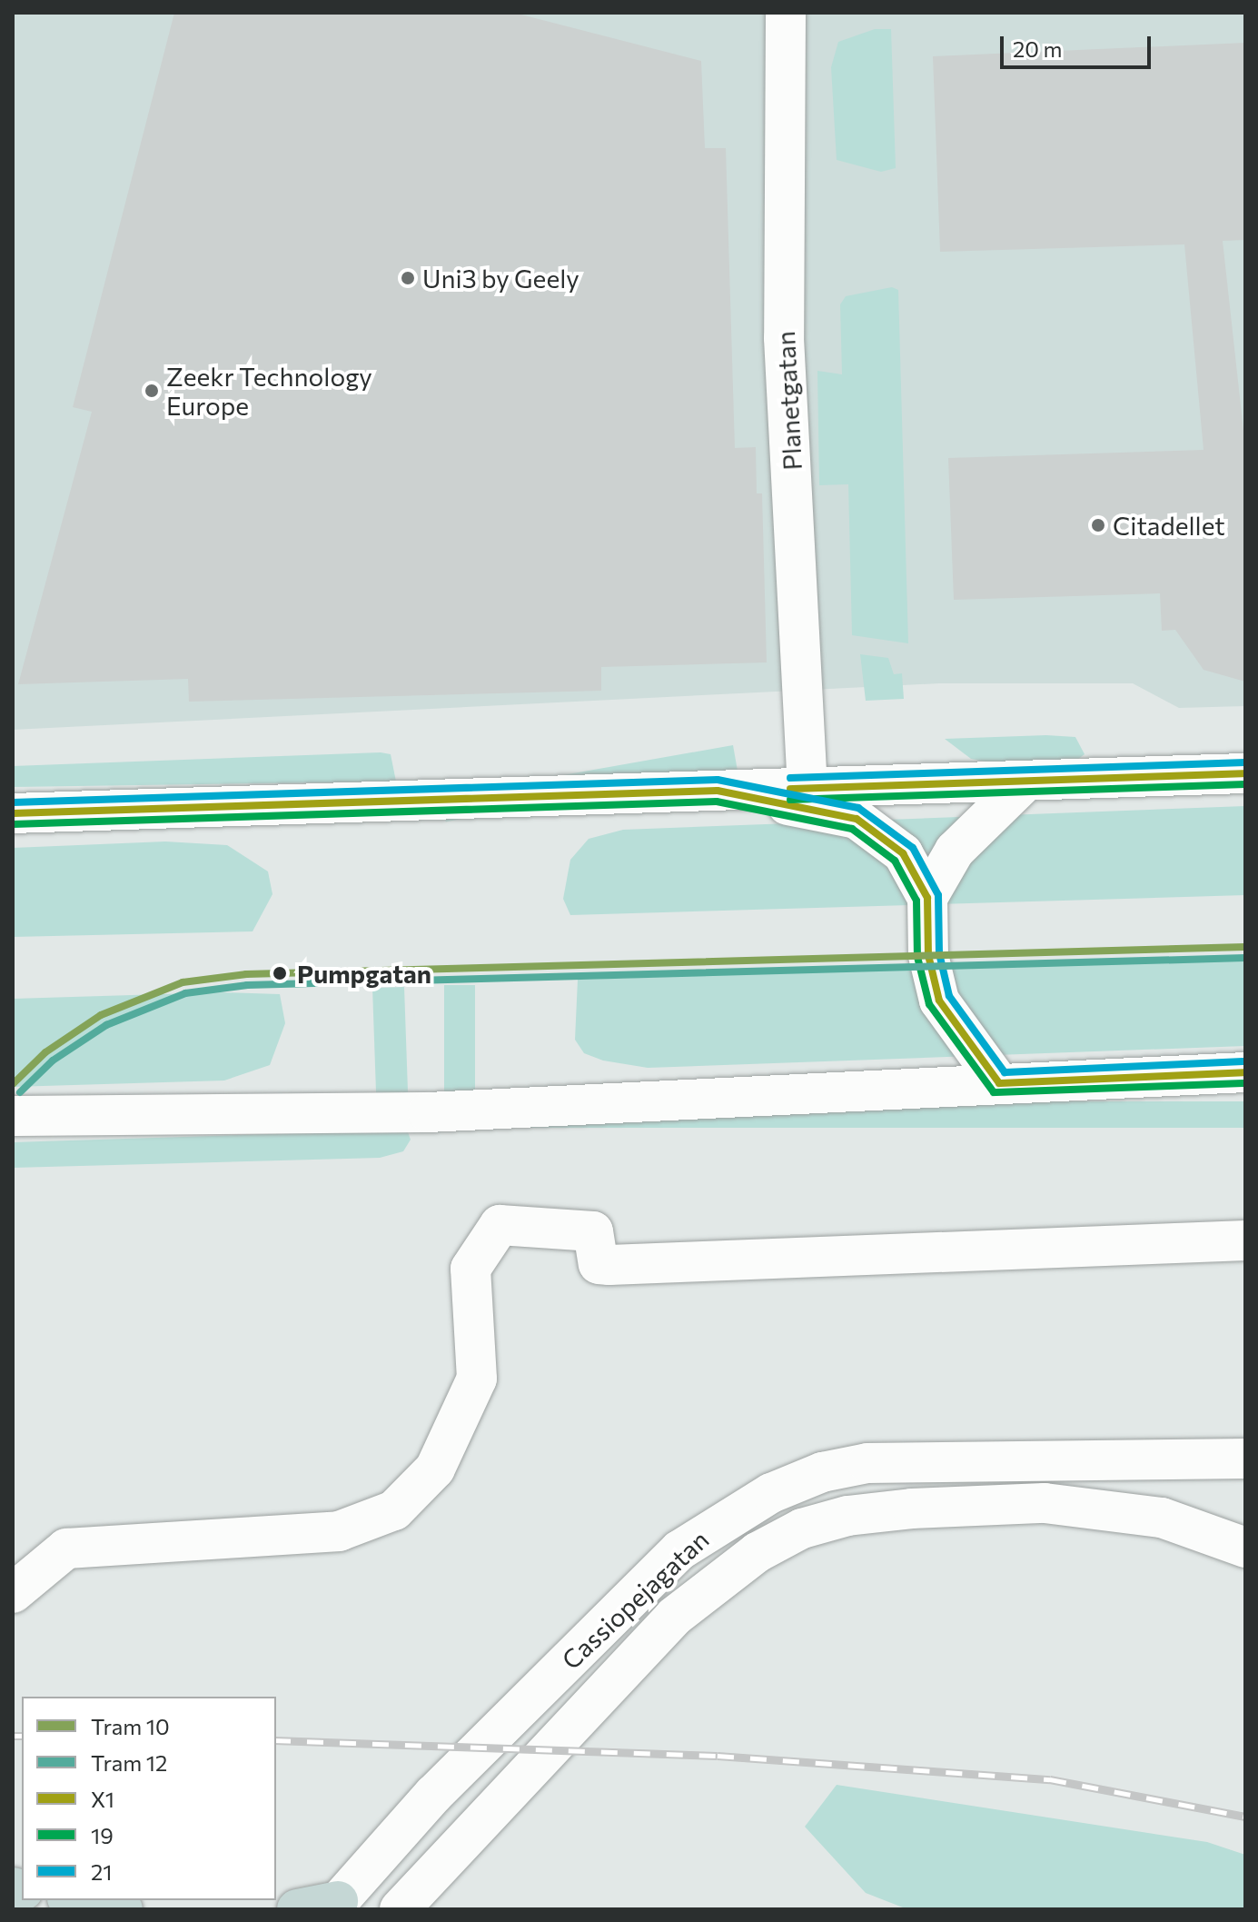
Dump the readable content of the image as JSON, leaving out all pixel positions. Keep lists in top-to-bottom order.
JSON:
{
  "streets": {
    "street": ["Planetgatan", "Cassiopejagatan"]
  },
  "places": [
    "Uni3 by Geely",
    "Zeekr Technology Europe",
    "Citadellet",
    "Pumpgatan"
  ],
  "lines": [
    "transit line 21",
    "transit line X1",
    "transit line 19",
    "tram line 10",
    "tram line 12"
  ],
  "legend": [
    "Tram 10",
    "Tram 12",
    "X1",
    "19",
    "21"
  ],
  "scale_bar": "20 m"
}
